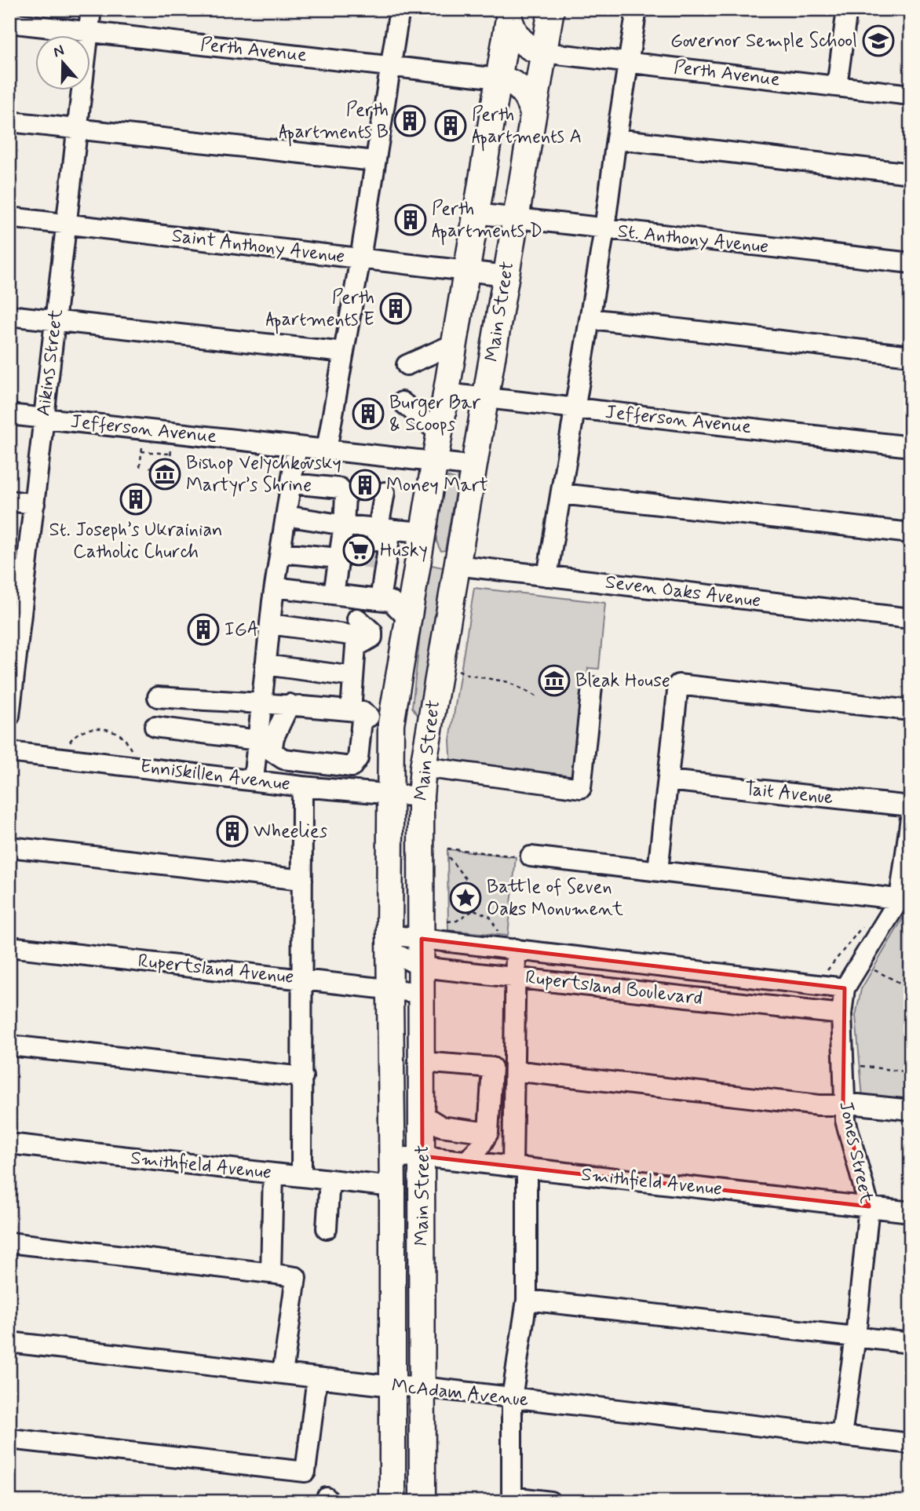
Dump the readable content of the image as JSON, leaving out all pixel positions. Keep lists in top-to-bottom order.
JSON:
{
  "streets": {
    "main road": ["Main Street"],
    "street": [
      "Perth Avenue",
      "St. Anthony Avenue",
      "Saint Anthony Avenue",
      "Aikins Street",
      "Jefferson Avenue",
      "Seven Oaks Avenue",
      "Enniskillen Avenue",
      "Tait Avenue",
      "Rupertsland Avenue",
      "Rupertsland Boulevard",
      "Jones Street",
      "Smithfield Avenue",
      "McAdam Avenue"
    ]
  },
  "crossings": [
    ["Perth Avenue", "Main Street"],
    ["Perth Avenue", "Aikins Street"],
    ["St. Anthony Avenue", "Main Street"],
    ["Saint Anthony Avenue", "Main Street"],
    ["Saint Anthony Avenue", "Aikins Street"],
    ["Main Street", "Jefferson Avenue"],
    ["Main Street", "Seven Oaks Avenue"],
    ["Main Street", "Enniskillen Avenue"],
    ["Main Street", "Rupertsland Avenue"],
    ["Main Street", "Rupertsland Boulevard"],
    ["Main Street", "Smithfield Avenue"],
    ["Main Street", "McAdam Avenue"],
    ["Aikins Street", "Jefferson Avenue"],
    ["Rupertsland Boulevard", "Jones Street"],
    ["Jones Street", "Smithfield Avenue"],
    ["Jones Street", "McAdam Avenue"]
  ],
  "places": {
    "school or university": ["Governor Semple School"],
    "building": [
      "Perth Apartments B",
      "Perth Apartments A",
      "Perth Apartments D",
      "Perth Apartments E",
      "Burger Bar & Scoops",
      "Money Mart",
      "St. Joseph’s Ukrainian Catholic Church",
      "IGA",
      "Wheelies"
    ],
    "museum": ["Bishop Velychkovsky Martyr’s Shrine", "Bleak House"],
    "supermarket": ["Husky"],
    "place": ["Battle of Seven Oaks Monument"]
  },
  "north": "top"
}
